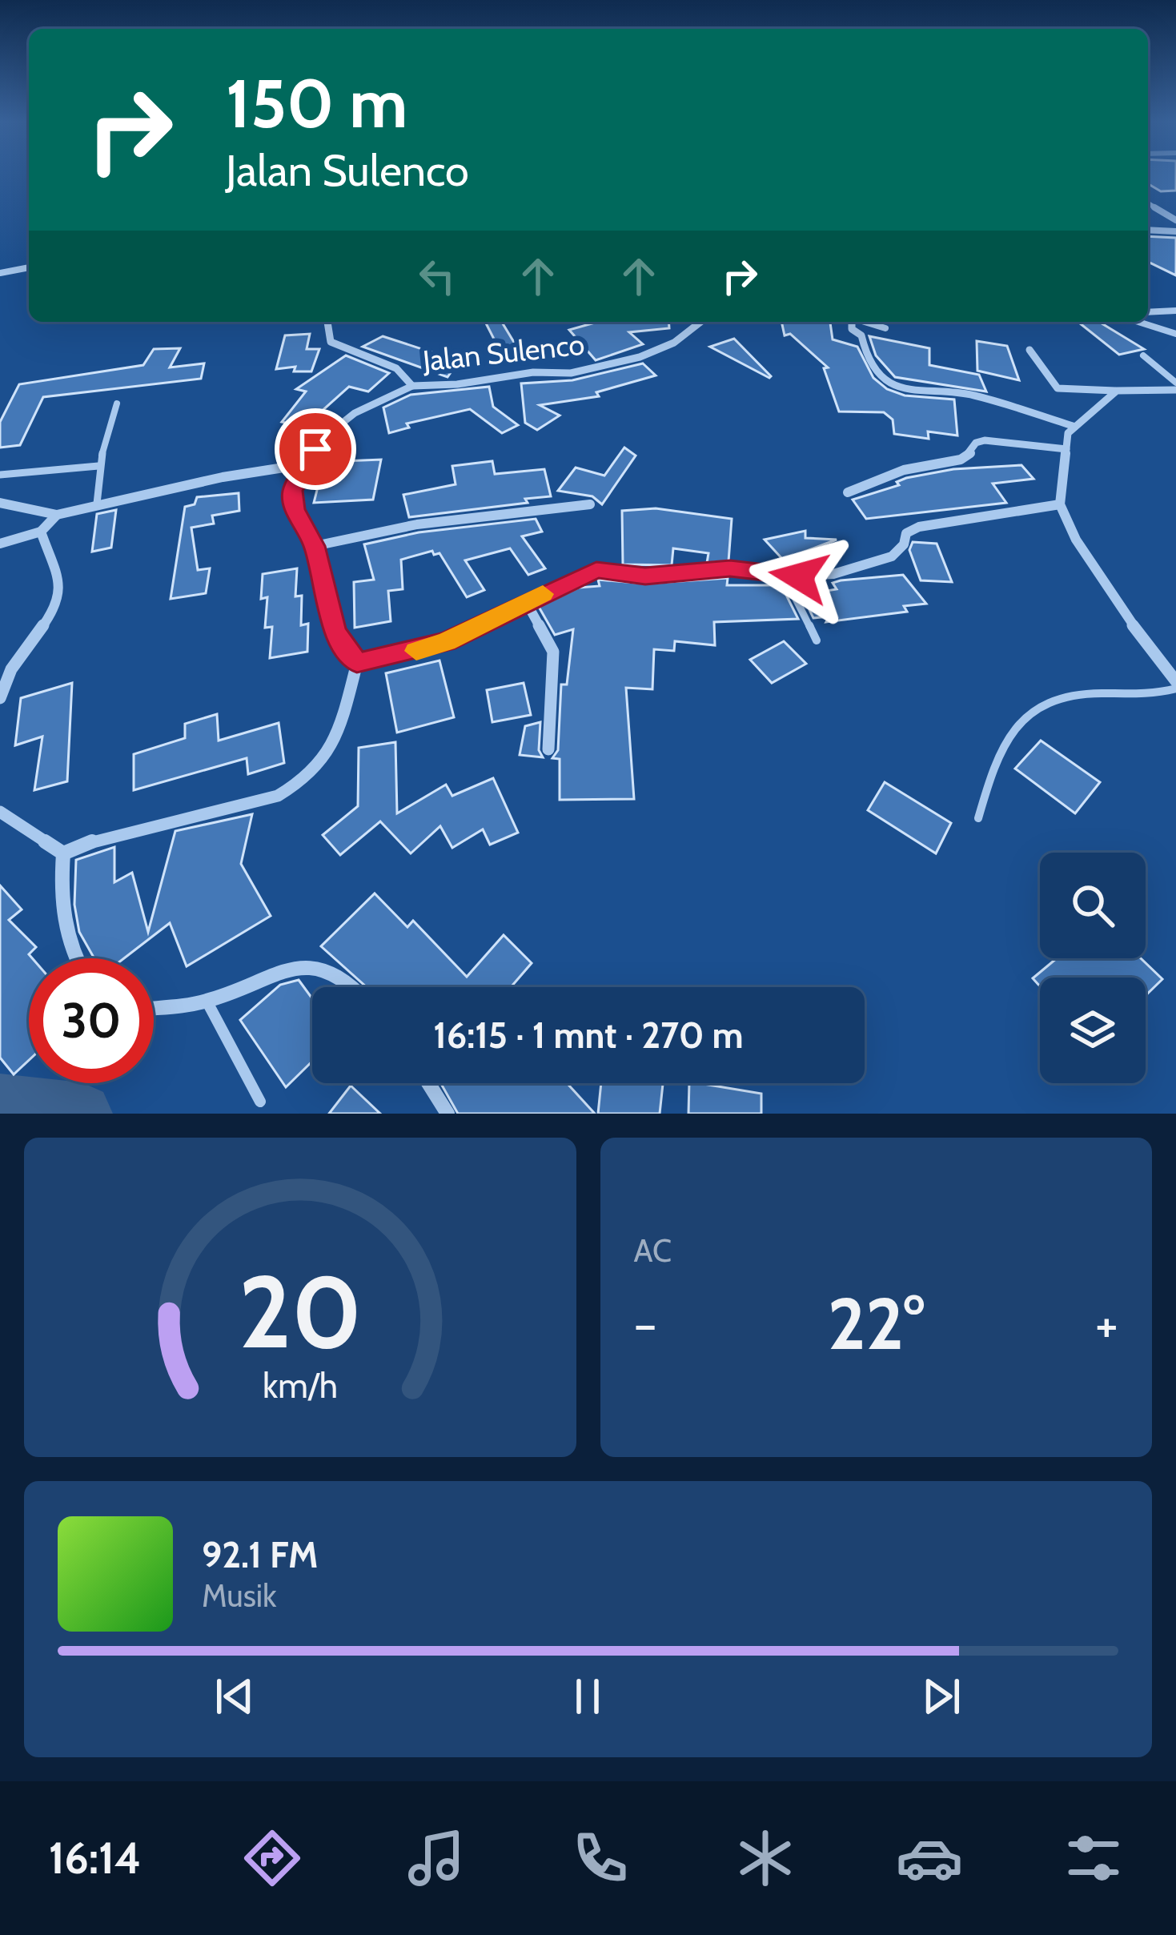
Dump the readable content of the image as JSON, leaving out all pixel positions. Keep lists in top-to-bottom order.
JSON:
{
  "streets": {
    "street": ["Jalan Sulenco"]
  },
  "page": {
    "turn": ["150 m", "Jalan Sulenco"],
    "limit": "30",
    "trip": "16:15 · 1 mnt · 270 m",
    "tile": "AC",
    "heat": ["−", "22°", "+"],
    "song": ["92.1 FM", "Musik"],
    "tabs": "16:14",
    "gauge": ["20", "km/h"]
  }
}
